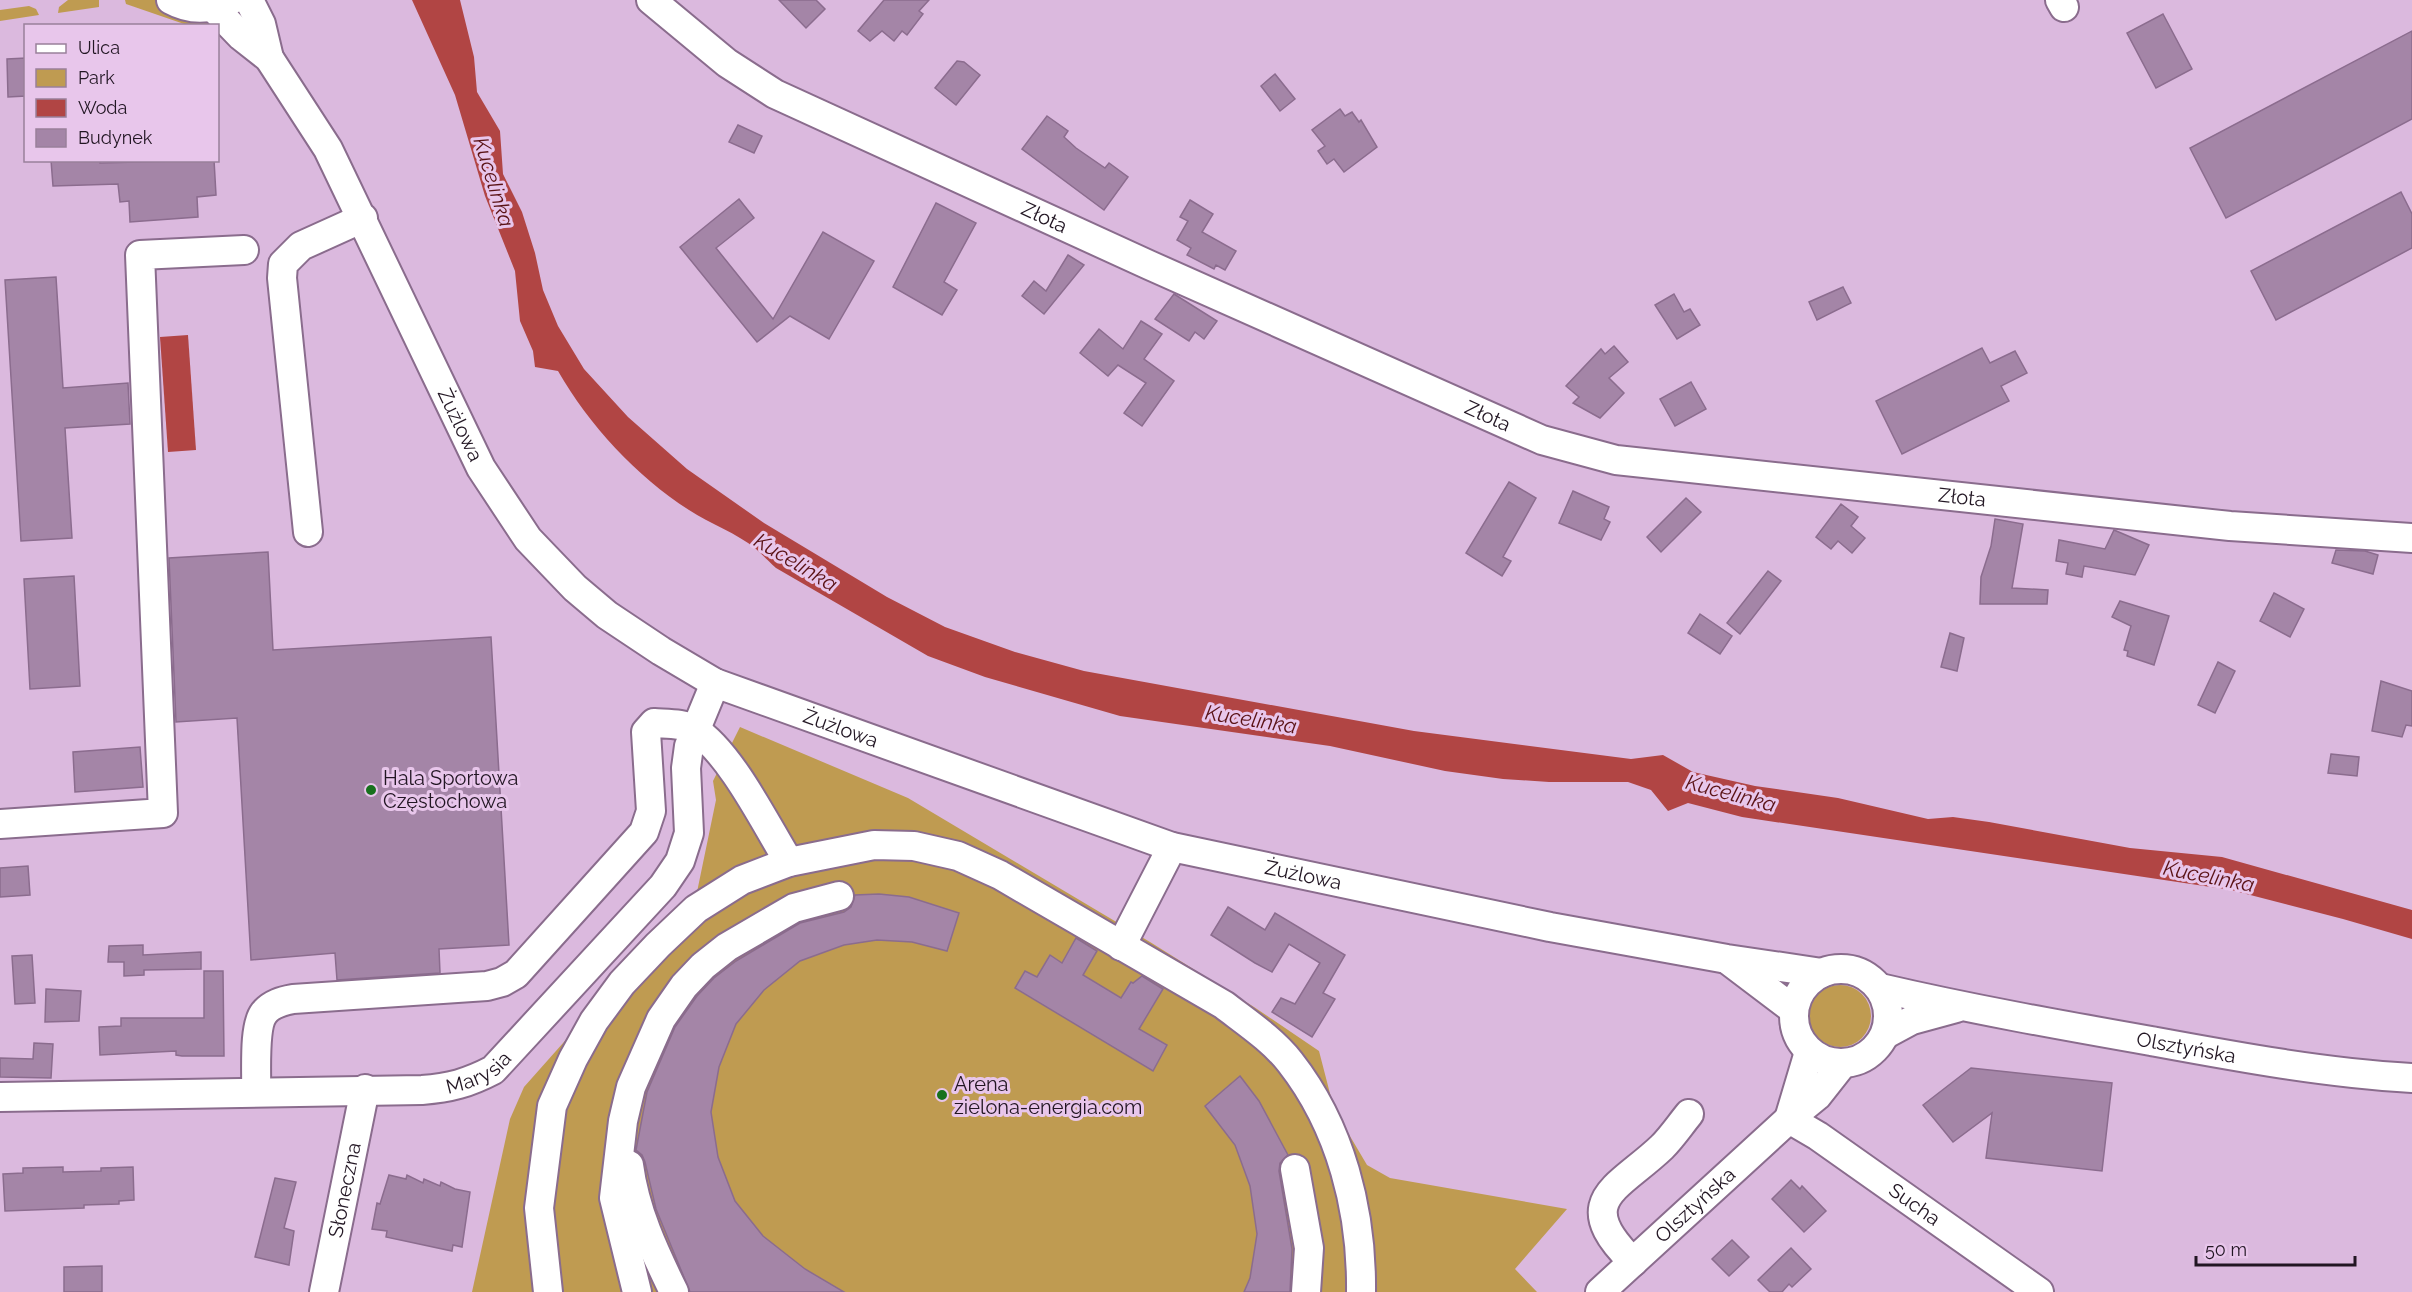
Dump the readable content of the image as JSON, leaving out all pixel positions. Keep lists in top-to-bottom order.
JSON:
{
  "streets": {
    "street": [
      "Złota",
      "Żużlowa",
      "Olsztyńska",
      "Marysia",
      "Słoneczna",
      "Sucha"
    ]
  },
  "crossings": [
    ["Żużlowa", "Olsztyńska"],
    ["Żużlowa", "Marysia"],
    ["Olsztyńska", "Sucha"],
    ["Marysia", "Słoneczna"]
  ],
  "water": ["Kucelinka"],
  "places": ["Hala Sportowa Częstochowa", "Arena zielona-energia.com"],
  "legend": [
    "Ulica",
    "Park",
    "Woda",
    "Budynek"
  ],
  "scale_bar": "50 m"
}
